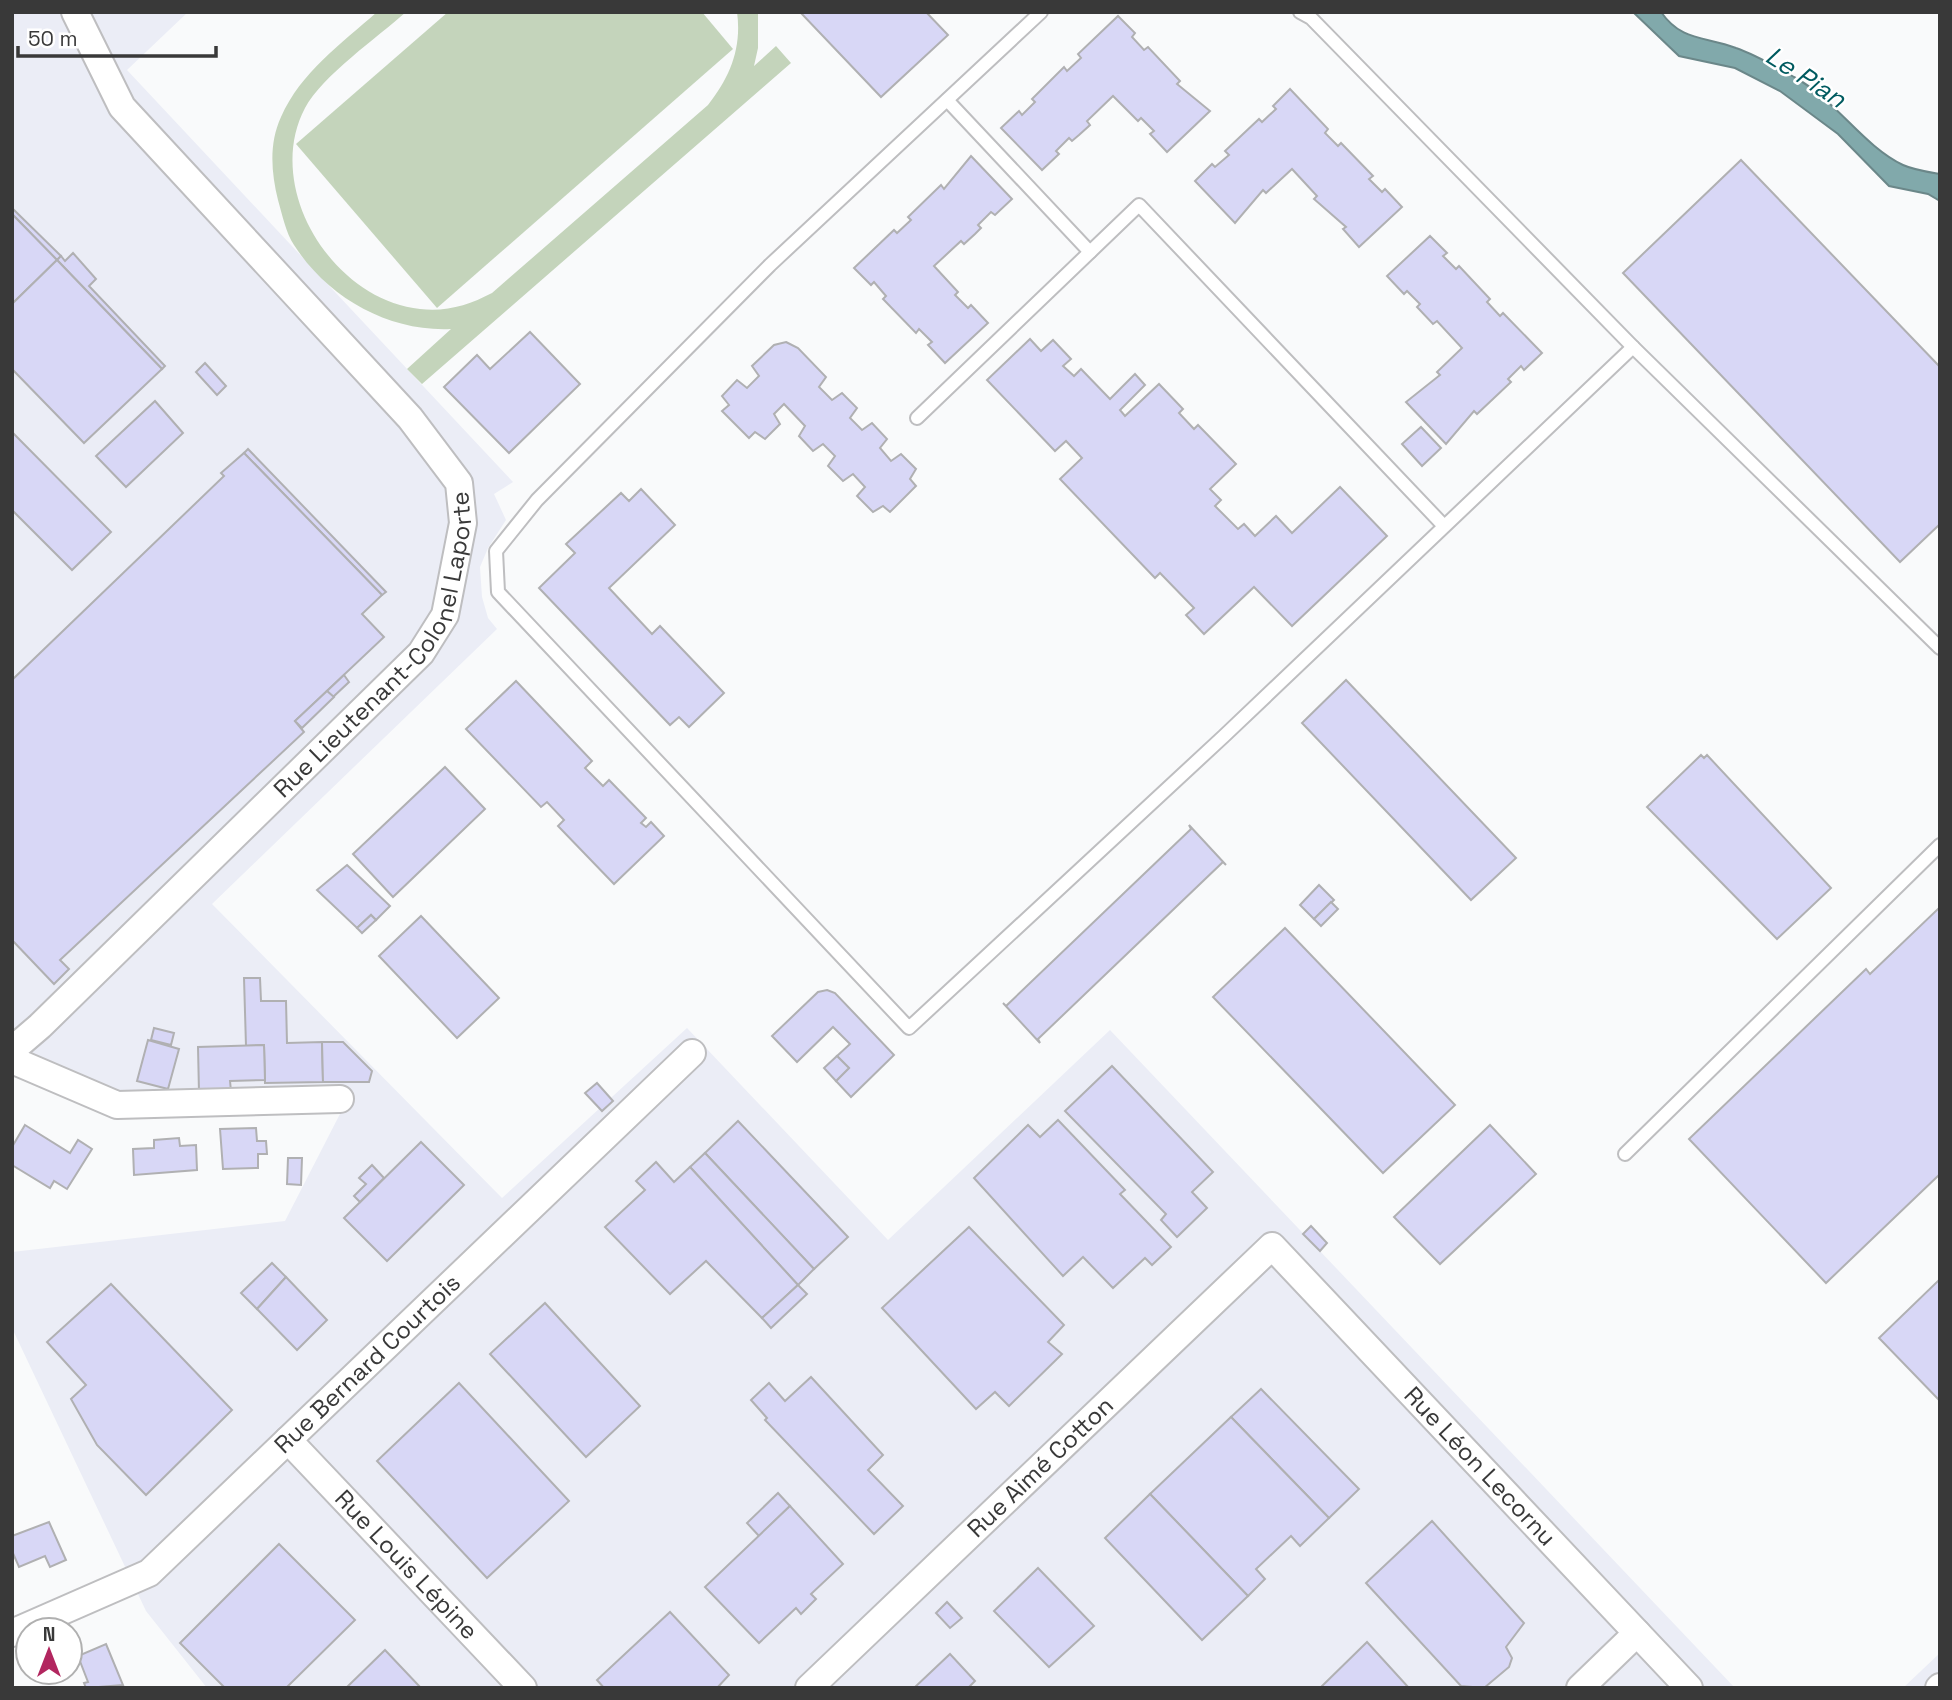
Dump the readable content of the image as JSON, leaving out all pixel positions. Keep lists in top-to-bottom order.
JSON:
{
  "streets": {
    "street": [
      "Rue Lieutenant-Colonel Laporte",
      "Rue Bernard Courtois",
      "Rue Aimé Cotton",
      "Rue Léon Lecornu",
      "Rue Louis Lépine"
    ]
  },
  "crossings": [
    ["Rue Bernard Courtois", "Rue Louis Lépine"],
    ["Rue Aimé Cotton", "Rue Léon Lecornu"]
  ],
  "water": ["Le Pian"],
  "scale_bar": "50 m",
  "north": "top"
}
